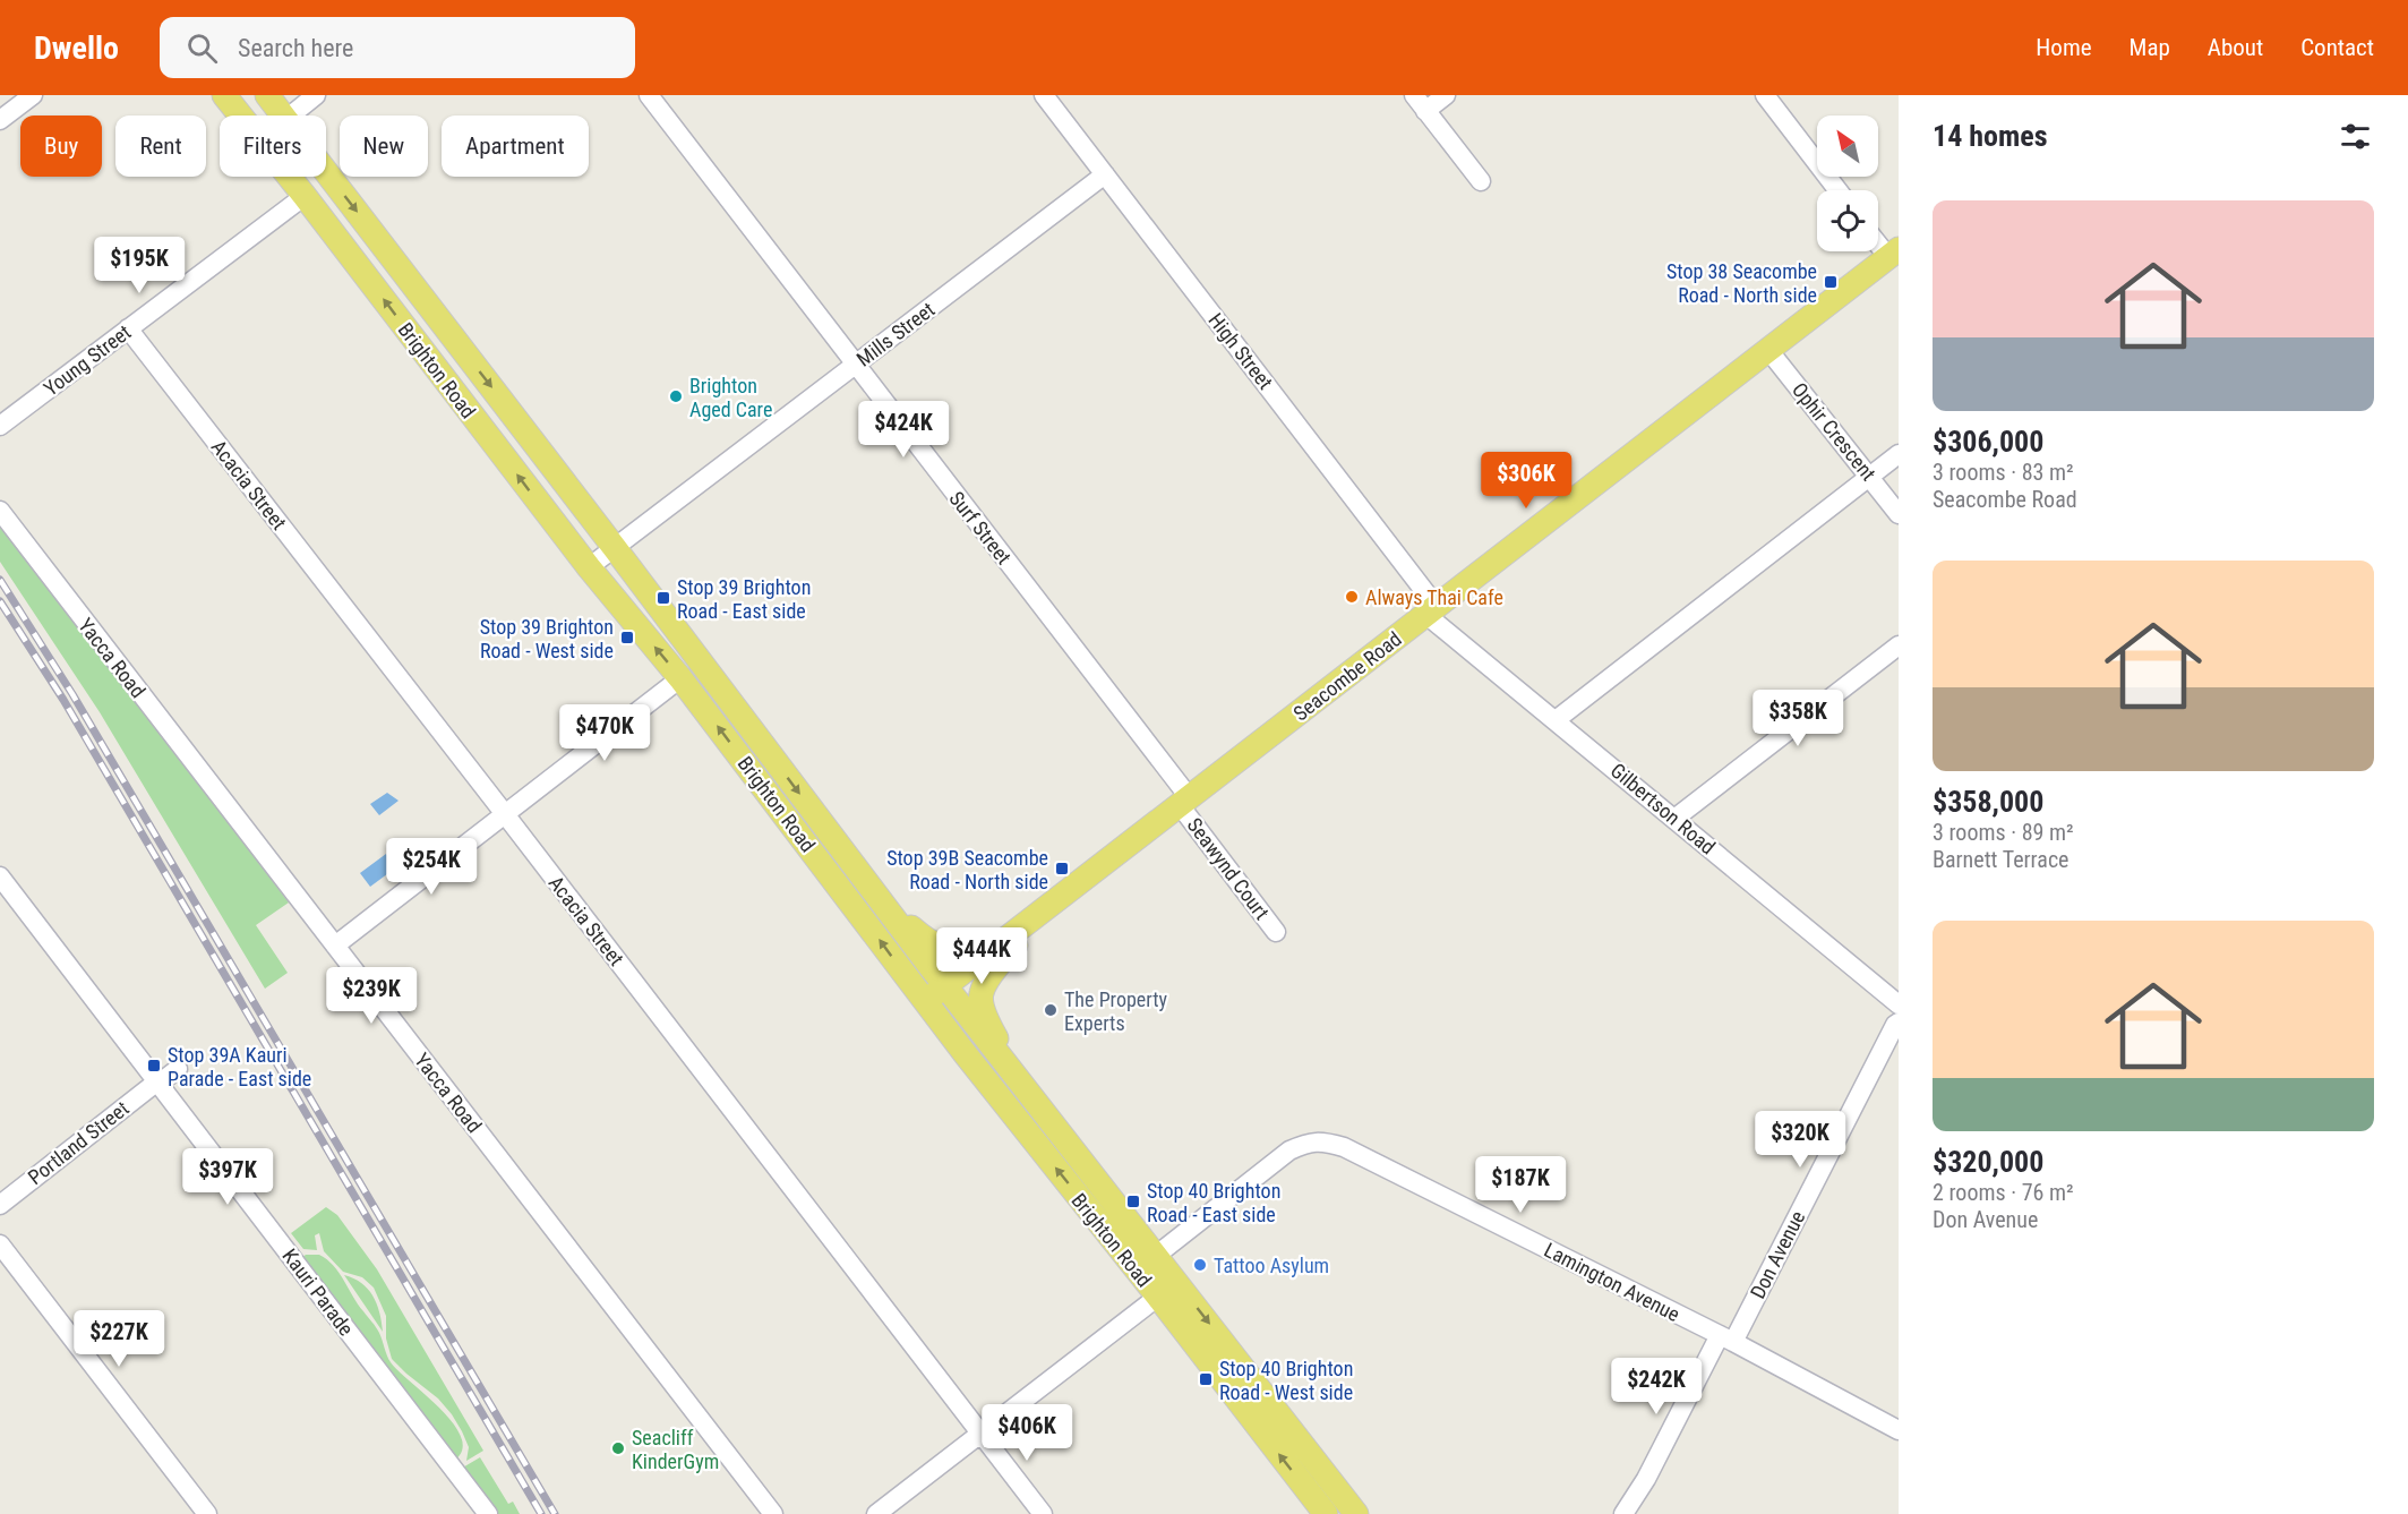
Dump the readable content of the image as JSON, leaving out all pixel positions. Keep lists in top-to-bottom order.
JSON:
{
  "streets": {
    "main road": ["Brighton Road", "Seacombe Road"],
    "street": [
      "Mills Street",
      "High Street",
      "Young Street",
      "Ophir Crescent",
      "Acacia Street",
      "Surf Street",
      "Yacca Road",
      "Gilbertson Road",
      "Seawynd Court",
      "Portland Street",
      "Don Avenue",
      "Lamington Avenue",
      "Kauri Parade"
    ]
  },
  "crossings": [
    ["Mills Street", "High Street"],
    ["Mills Street", "Brighton Road"],
    ["Mills Street", "Surf Street"],
    ["High Street", "Seacombe Road"],
    ["High Street", "Gilbertson Road"],
    ["Young Street", "Brighton Road"],
    ["Young Street", "Acacia Street"],
    ["Brighton Road", "Seacombe Road"],
    ["Brighton Road", "Lamington Avenue"],
    ["Ophir Crescent", "Seacombe Road"],
    ["Surf Street", "Seacombe Road"],
    ["Surf Street", "Seawynd Court"],
    ["Seacombe Road", "Gilbertson Road"],
    ["Seacombe Road", "Seawynd Court"],
    ["Portland Street", "Kauri Parade"],
    ["Don Avenue", "Lamington Avenue"]
  ],
  "places": {
    "transit": [
      "Stop 38 Seacombe Road - North side",
      "Stop 39 Brighton Road - East side",
      "Stop 39 Brighton Road - West side",
      "Stop 39B Seacombe Road - North side",
      "Stop 39A Kauri Parade - East side",
      "Stop 40 Brighton Road - East side",
      "Stop 40 Brighton Road - West side"
    ],
    "other": [
      "Brighton Aged Care",
      "Always Thai Cafe",
      "The Property Experts",
      "Tattoo Asylum",
      "Seacliff KinderGym"
    ]
  },
  "north": "top left",
  "page": {
    "header": "Dwello",
    "search": "Search here",
    "nav": [
      "Home",
      "Map",
      "About",
      "Contact"
    ],
    "heading": "14 homes",
    "chip": [
      "Buy",
      "Rent",
      "Filters",
      "New",
      "Apartment"
    ],
    "list": [
      {
        "name": "$306,000",
        "note": "3 rooms · 83 m² · Seacombe Road"
      },
      {
        "name": "$358,000",
        "note": "3 rooms · 89 m² · Barnett Terrace"
      },
      {
        "name": "$320,000",
        "note": "2 rooms · 76 m² · Don Avenue"
      }
    ],
    "price": [
      "$195K",
      "$424K",
      "$306K",
      "$358K",
      "$470K",
      "$254K",
      "$444K",
      "$239K",
      "$320K",
      "$397K",
      "$187K",
      "$227K",
      "$242K",
      "$406K"
    ]
  }
}
